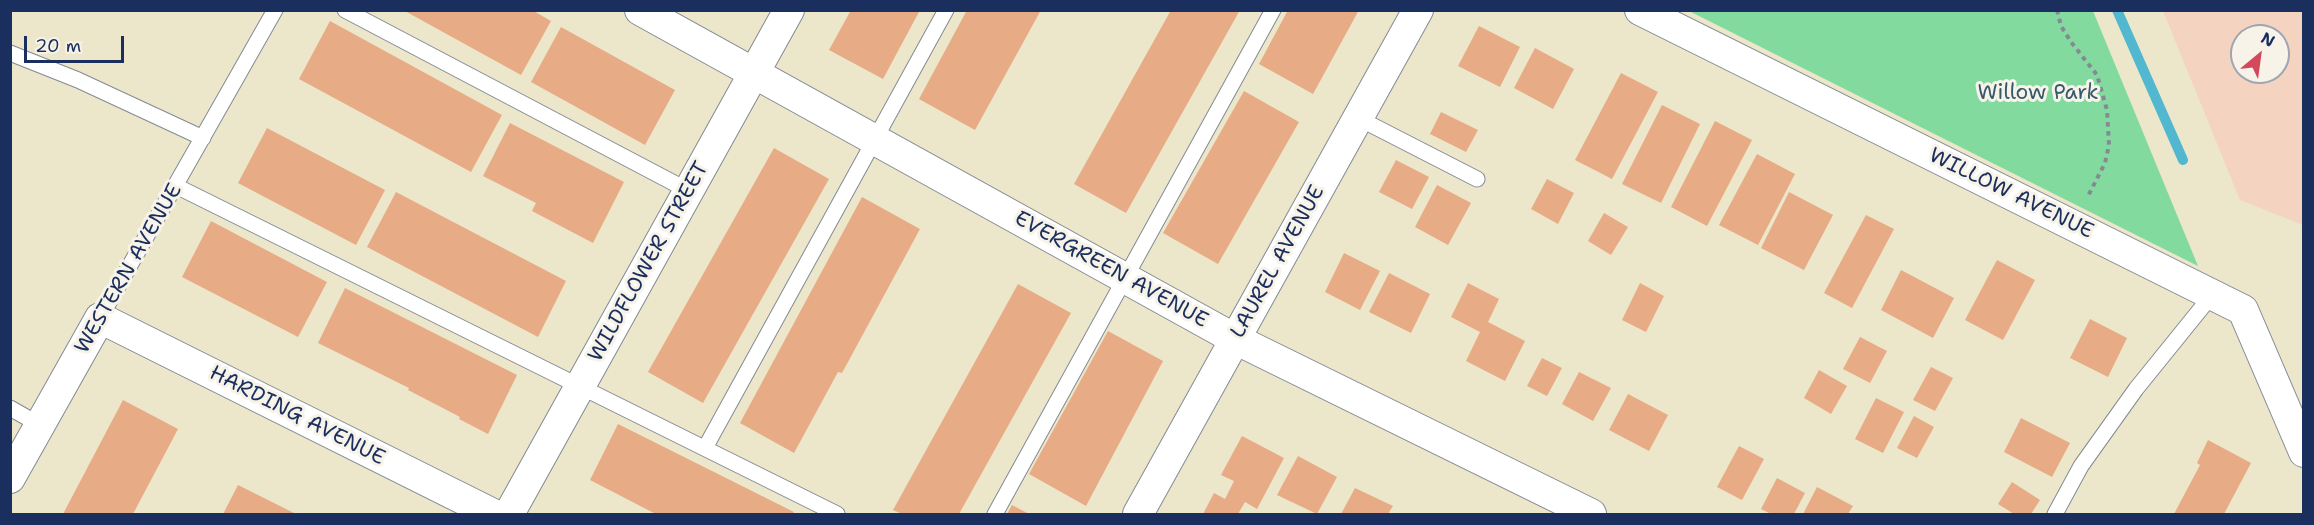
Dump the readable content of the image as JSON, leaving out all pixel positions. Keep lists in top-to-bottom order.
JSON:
{
  "streets": {
    "street": [
      "WILLOW AVENUE",
      "WILDFLOWER STREET",
      "LAUREL AVENUE",
      "WESTERN AVENUE",
      "EVERGREEN AVENUE",
      "HARDING AVENUE"
    ]
  },
  "crossings": [
    ["WILDFLOWER STREET", "EVERGREEN AVENUE"],
    ["LAUREL AVENUE", "EVERGREEN AVENUE"],
    ["WESTERN AVENUE", "HARDING AVENUE"]
  ],
  "parks": ["Willow Park"],
  "scale_bar": "20 m",
  "north": "top right"
}
